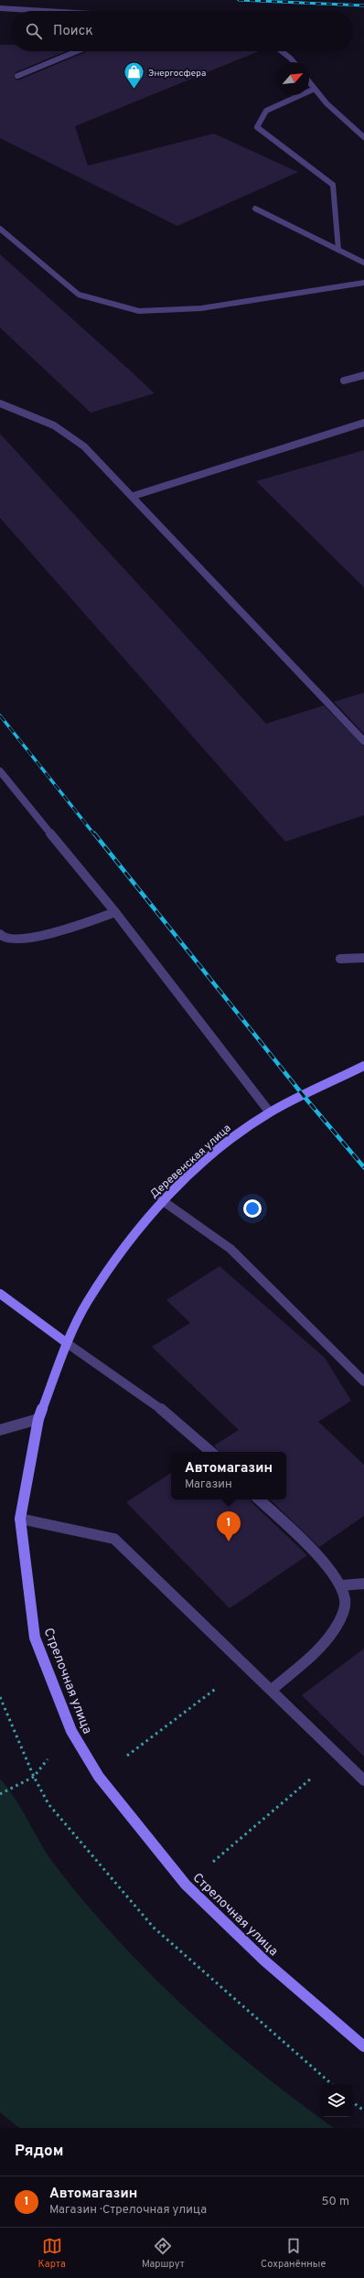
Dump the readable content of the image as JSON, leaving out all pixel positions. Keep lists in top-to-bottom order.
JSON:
{
  "streets": {
    "main road": ["Деревенская улица", "Стрелочная улица"]
  },
  "crossings": [
    ["Деревенская улица", "Стрелочная улица"]
  ],
  "places": {
    "shop": ["Энергосфера"]
  },
  "north": "top right",
  "page": {
    "search": "Поиск",
    "popup": ["Автомагазин", "Магазин"],
    "pins": "1",
    "heading": "Рядом",
    "list": [
      {
        "mark": "1",
        "name": "Автомагазин",
        "note": "Магазин · Стрелочная улица",
        "value": "50 m"
      }
    ],
    "nav": ["Карта", "Маршрут", "Сохранённые"]
  }
}
